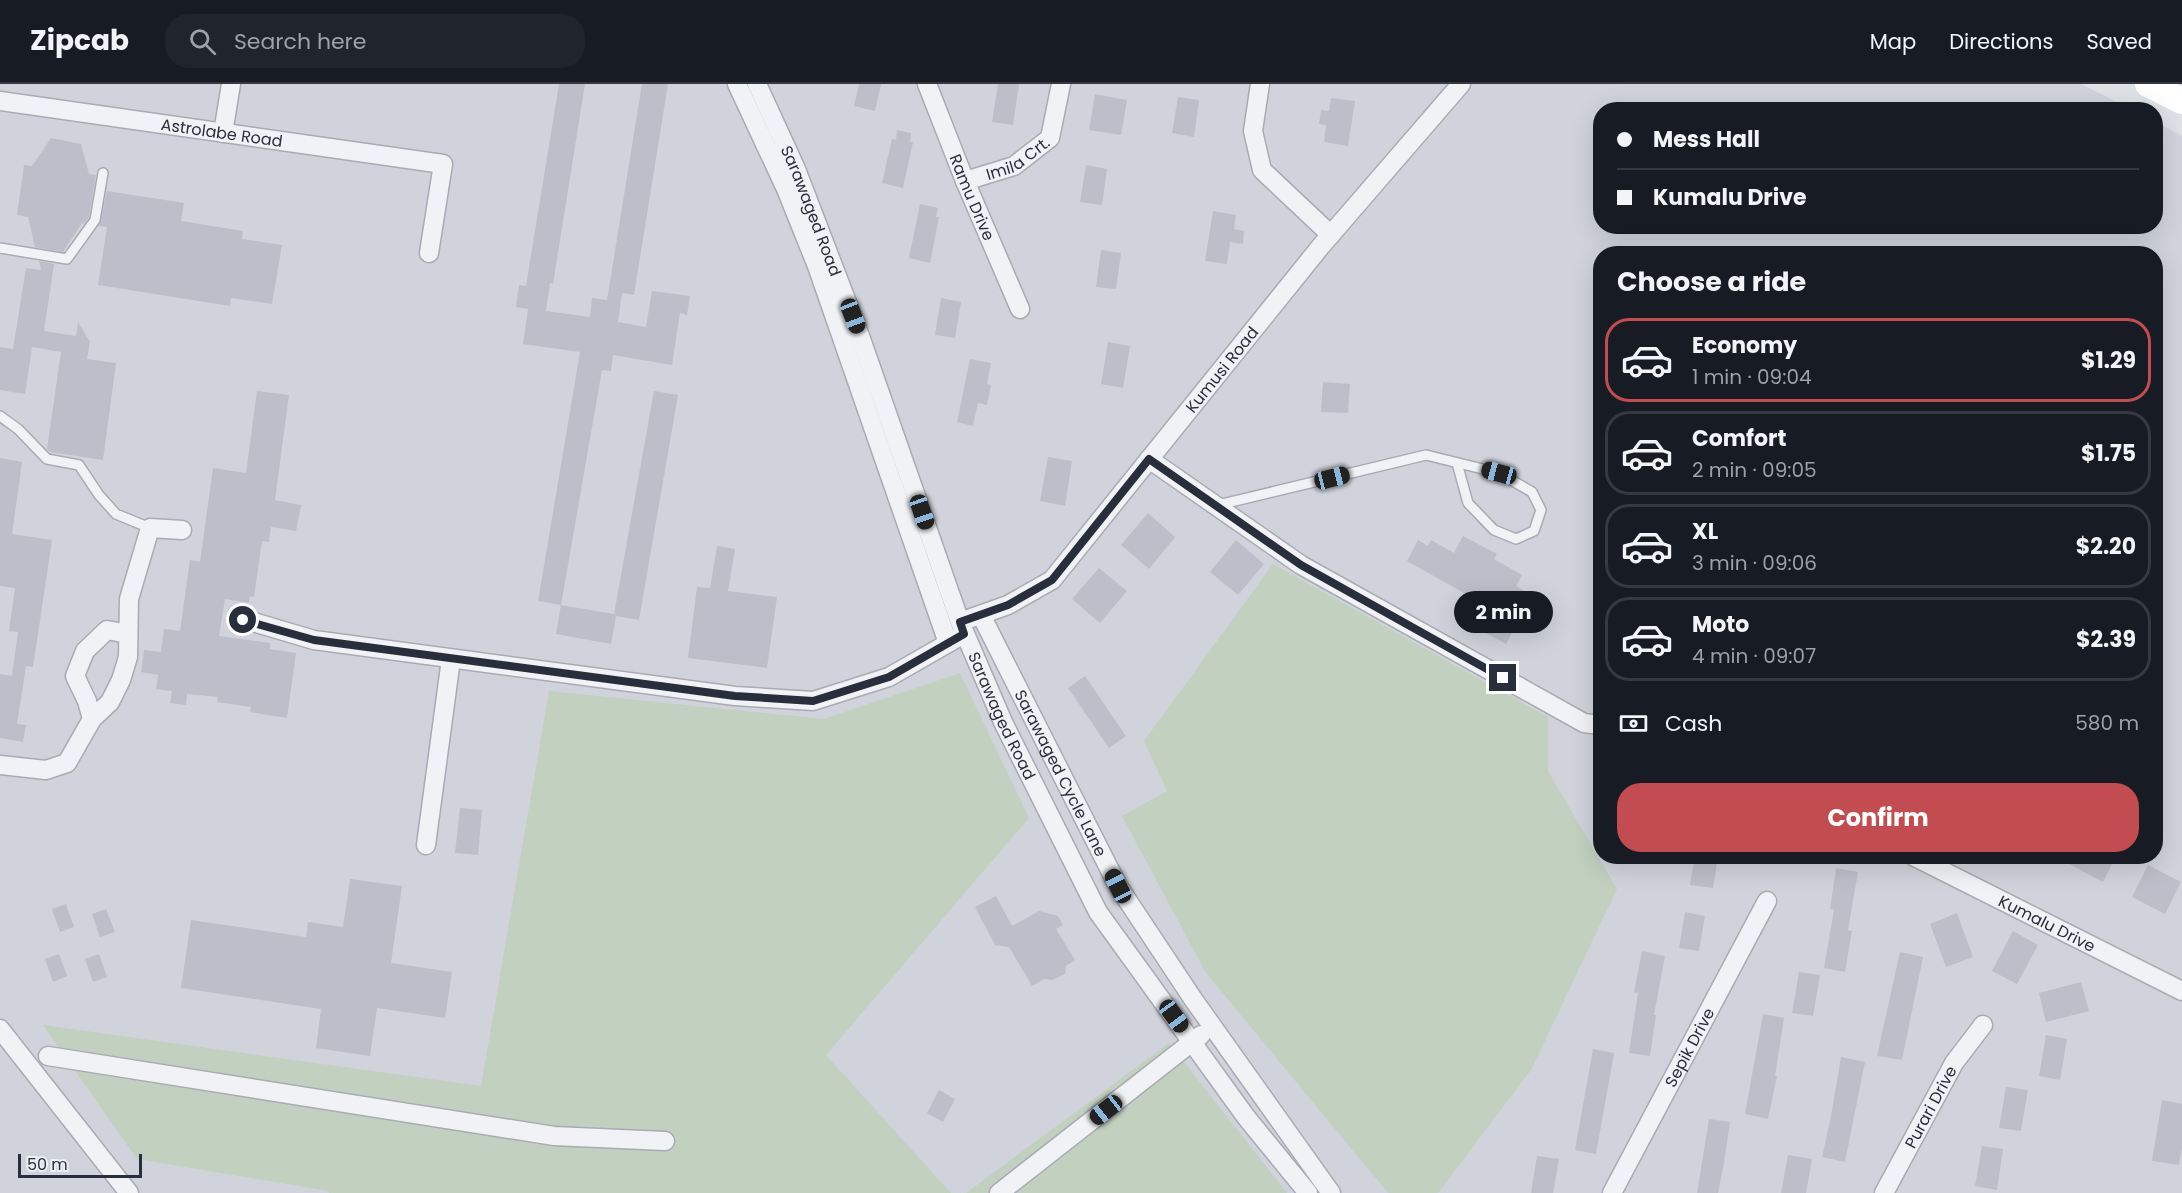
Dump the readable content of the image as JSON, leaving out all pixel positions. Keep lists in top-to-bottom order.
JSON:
{
  "streets": {
    "street": [
      "Astrolabe Road",
      "Imila Crt.",
      "Ramu Drive",
      "Sarawaged Road",
      "Kumusi Road",
      "Sarawaged Cycle Lane",
      "Kumalu Drive",
      "Purari Drive"
    ]
  },
  "crossings": [
    ["Imila Crt.", "Ramu Drive"],
    ["Sarawaged Road", "Kumusi Road"],
    ["Kumusi Road", "Sarawaged Cycle Lane"]
  ],
  "scale_bar": "50 m",
  "page": {
    "header": "Zipcab",
    "search": "Search here",
    "nav": ["Map", "Directions", "Saved"],
    "banner": ["Mess Hall", "Kumalu Drive"],
    "heading": "Choose a ride",
    "list": [
      {
        "name": "Economy",
        "note": "1 min · 09:04",
        "value": "$1.29"
      },
      {
        "name": "Comfort",
        "note": "2 min · 09:05",
        "value": "$1.75"
      },
      {
        "name": "XL",
        "note": "3 min · 09:06",
        "value": "$2.20"
      },
      {
        "name": "Moto",
        "note": "4 min · 09:07",
        "value": "$2.39"
      }
    ],
    "bubble": "2 min",
    "pay": ["Cash", "580 m"],
    "buttons": "Confirm",
    "scale": "50 m"
  }
}
